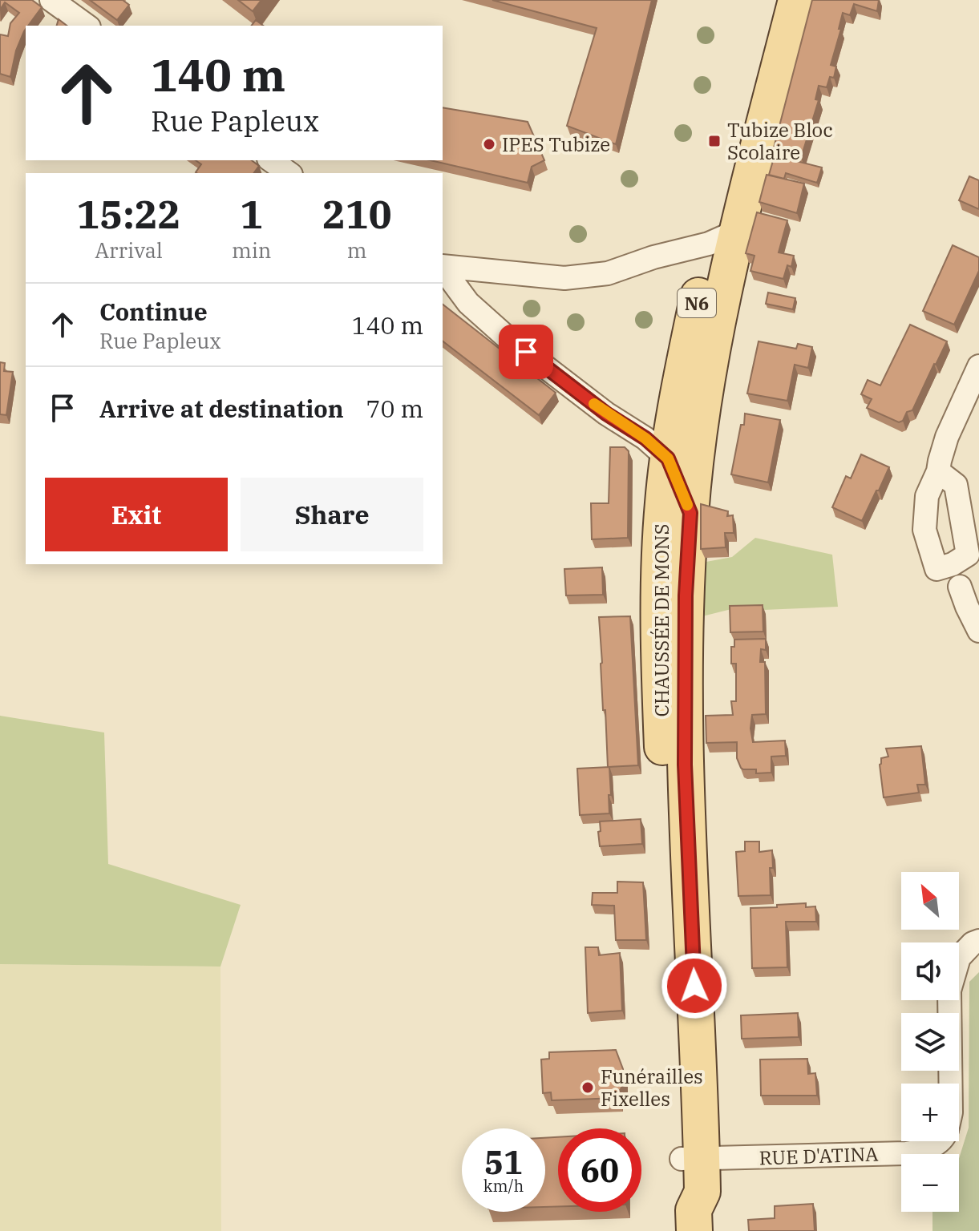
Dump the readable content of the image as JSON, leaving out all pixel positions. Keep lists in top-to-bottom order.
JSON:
{
  "streets": {
    "main road": ["N6", "CHAUSSÉE DE MONS"],
    "street": ["RUE D'ATINA"]
  },
  "crossings": [
    ["CHAUSSÉE DE MONS", "RUE D'ATINA"]
  ],
  "places": {
    "transit": ["Tubize Bloc Scolaire"],
    "other": ["IPES Tubize", "Funérailles Fixelles"]
  },
  "north": "top left",
  "page": {
    "turn": ["140 m", "Rue Papleux"],
    "eta": [
      "15:22",
      "Arrival",
      "1",
      "min",
      "210",
      "m"
    ],
    "list": [
      {
        "name": "Continue",
        "note": "Rue Papleux",
        "value": "140 m"
      },
      {
        "name": "Arrive at destination",
        "value": "70 m"
      }
    ],
    "buttons": ["Exit", "Share"],
    "map_buttons": ["+", "−"],
    "speed": "51 km/h",
    "limit": "60"
  }
}
